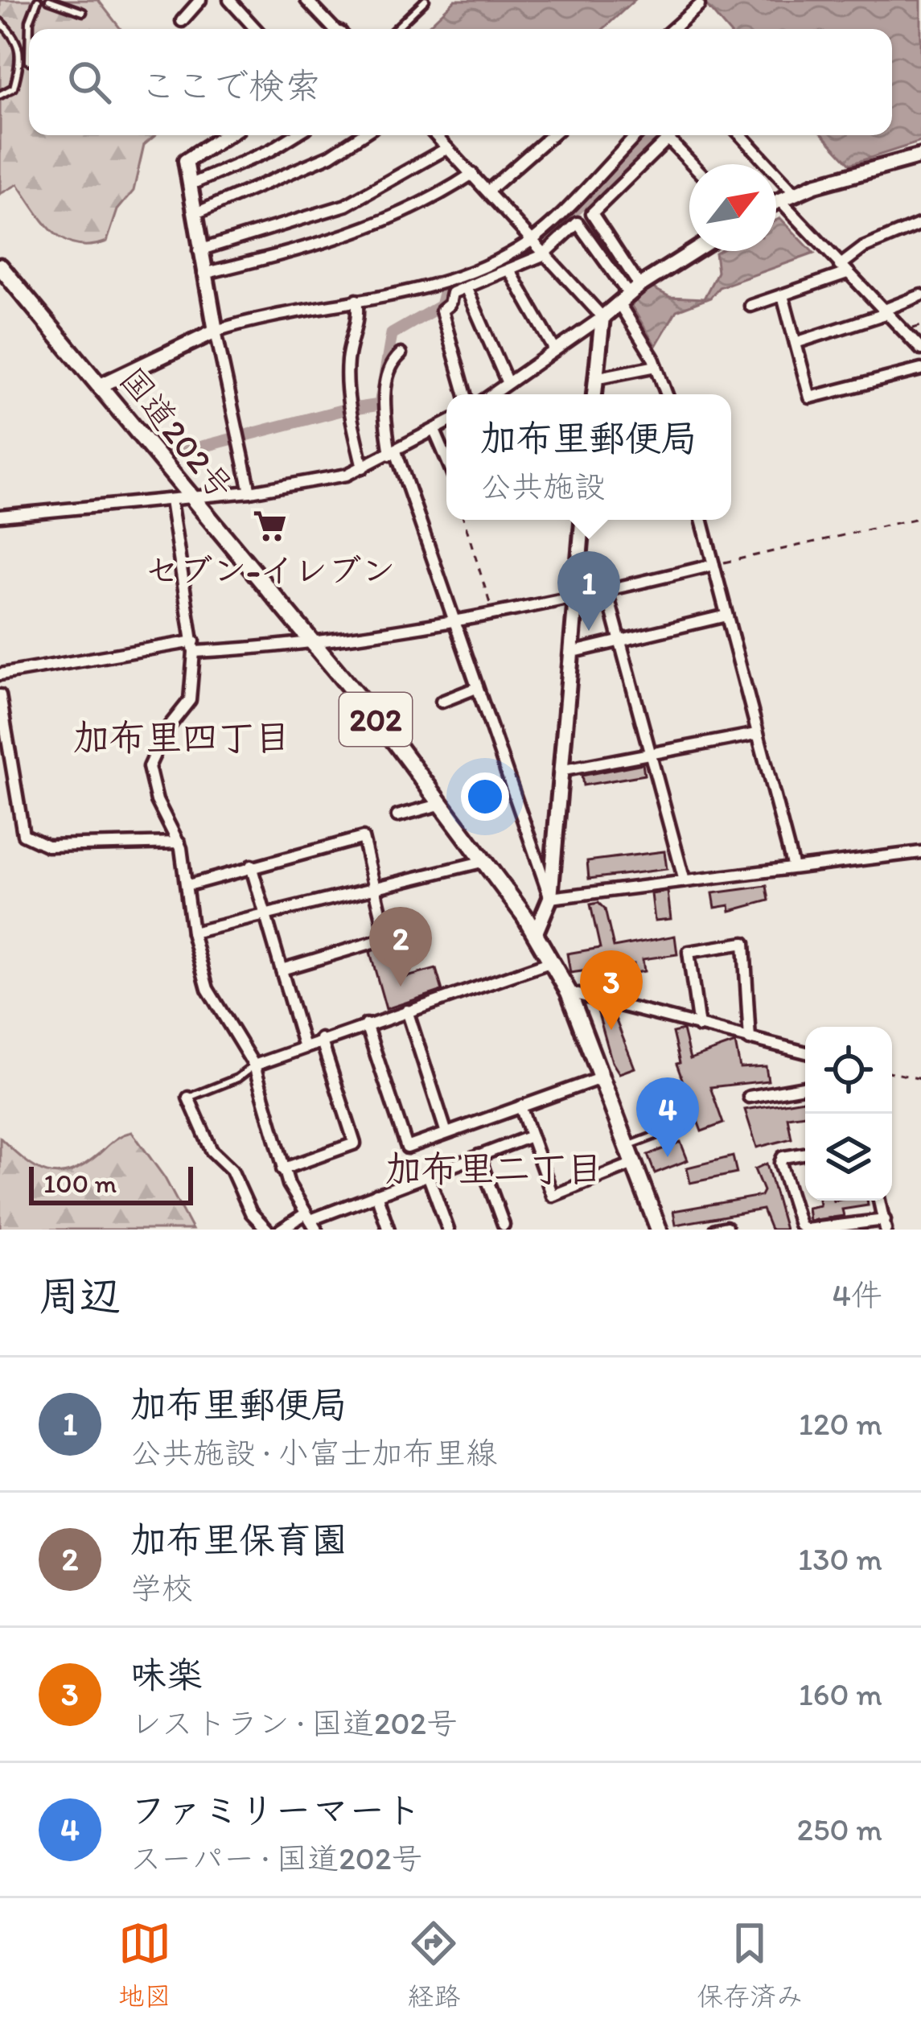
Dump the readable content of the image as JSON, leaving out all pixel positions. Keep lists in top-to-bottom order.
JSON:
{
  "streets": {
    "highway": ["国道202号", "202"]
  },
  "districts": ["加布里四丁目", "加布里二丁目"],
  "places": {
    "supermarket": ["セブン-イレブン"]
  },
  "scale_bar": "100 m",
  "north": "top right",
  "page": {
    "search": "ここで検索",
    "popup": ["加布里郵便局", "公共施設"],
    "pins": [
      "1",
      "2",
      "3",
      "4"
    ],
    "scale": "100 m",
    "heading": ["周辺", "4件"],
    "list": [
      {
        "mark": "1",
        "name": "加布里郵便局",
        "note": "公共施設 · 小富士加布里線",
        "value": "120 m"
      },
      {
        "mark": "2",
        "name": "加布里保育園",
        "note": "学校",
        "value": "130 m"
      },
      {
        "mark": "3",
        "name": "味楽",
        "note": "レストラン · 国道202号",
        "value": "160 m"
      },
      {
        "mark": "4",
        "name": "ファミリーマート",
        "note": "スーパー · 国道202号",
        "value": "250 m"
      }
    ],
    "nav": ["地図", "経路", "保存済み"]
  }
}
